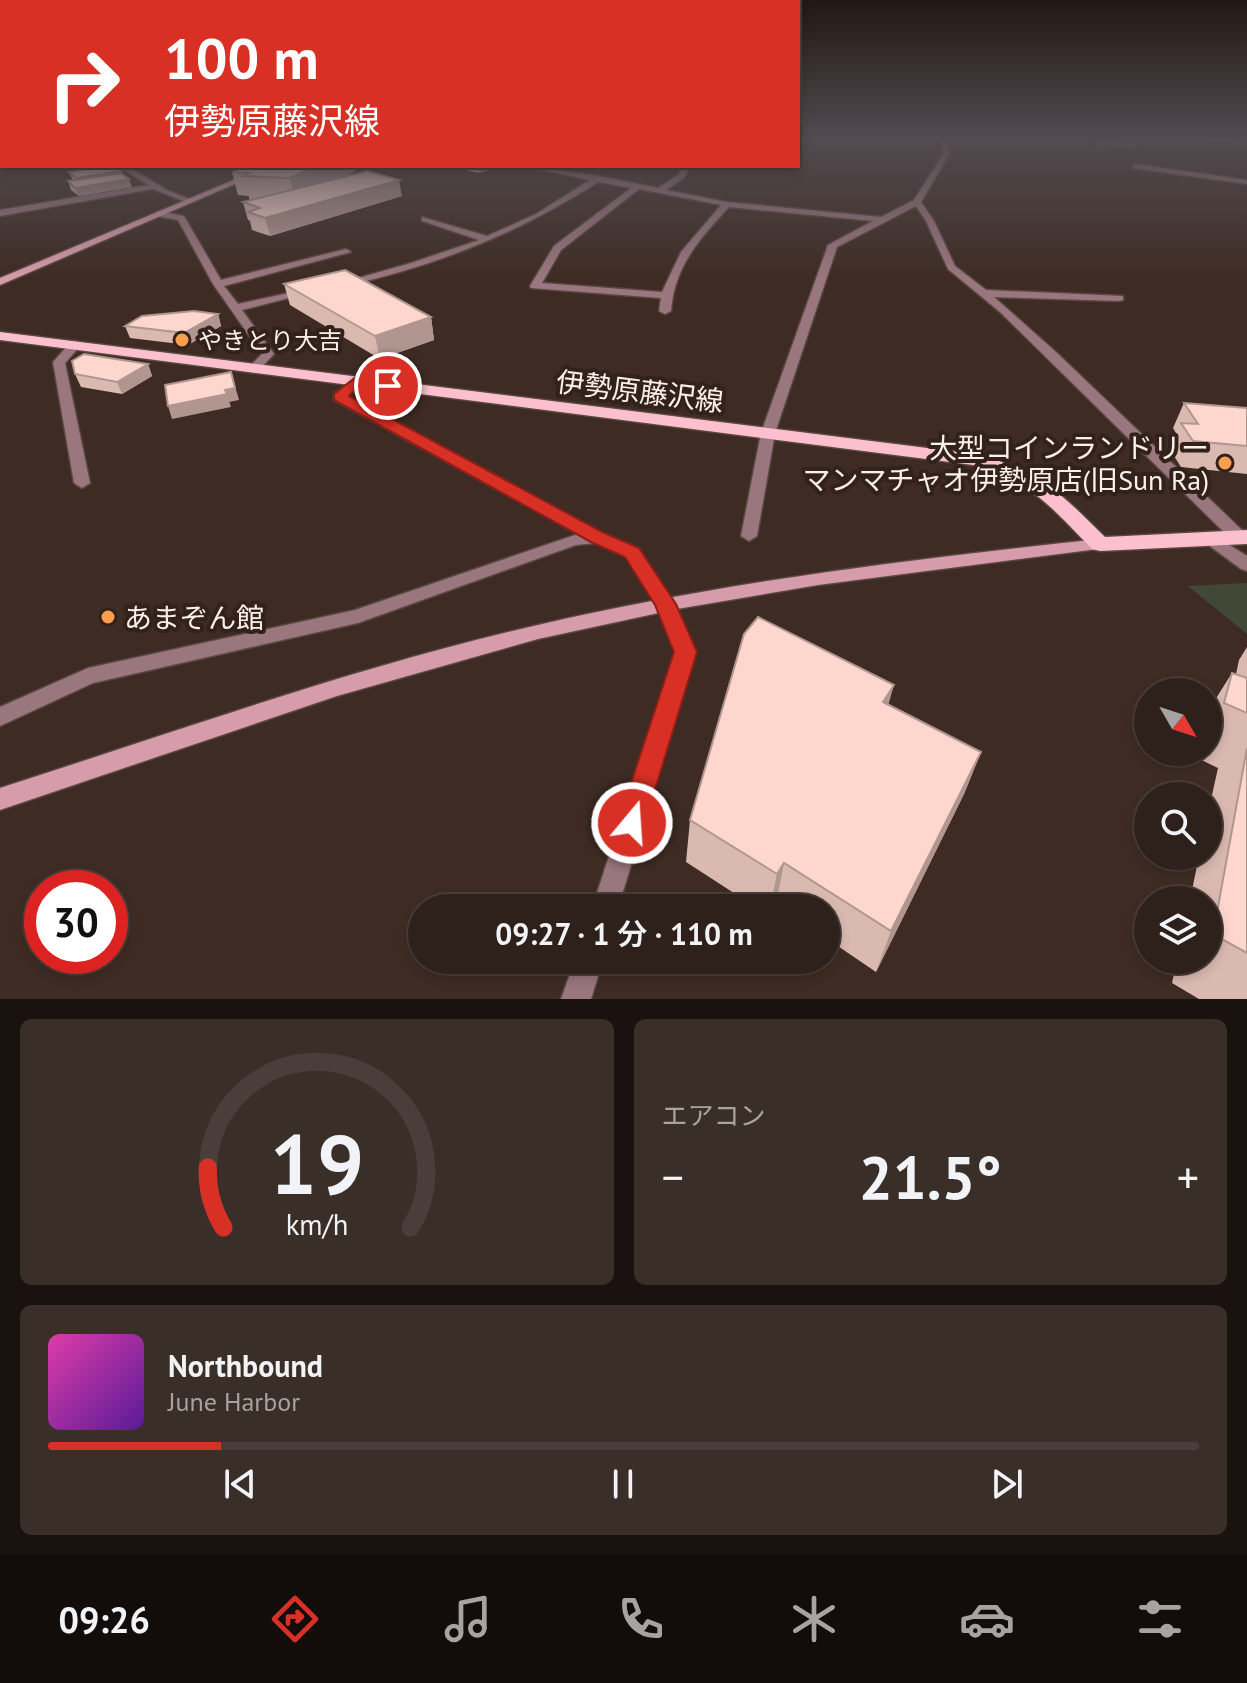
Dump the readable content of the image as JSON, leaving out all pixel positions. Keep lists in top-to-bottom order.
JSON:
{
  "streets": {
    "main road": ["伊勢原藤沢線"]
  },
  "places": ["やきとり大吉", "大型コインランドリー マンマチャオ伊勢原店(旧Sun Ra)", "あまぞん館"],
  "north": "bottom right",
  "page": {
    "turn": ["100 m", "伊勢原藤沢線"],
    "limit": "30",
    "trip": "09:27 · 1 分 · 110 m",
    "tile": "エアコン",
    "heat": ["−", "21.5°", "+"],
    "song": ["Northbound", "June Harbor"],
    "tabs": "09:26",
    "gauge": ["19", "km/h"]
  }
}
